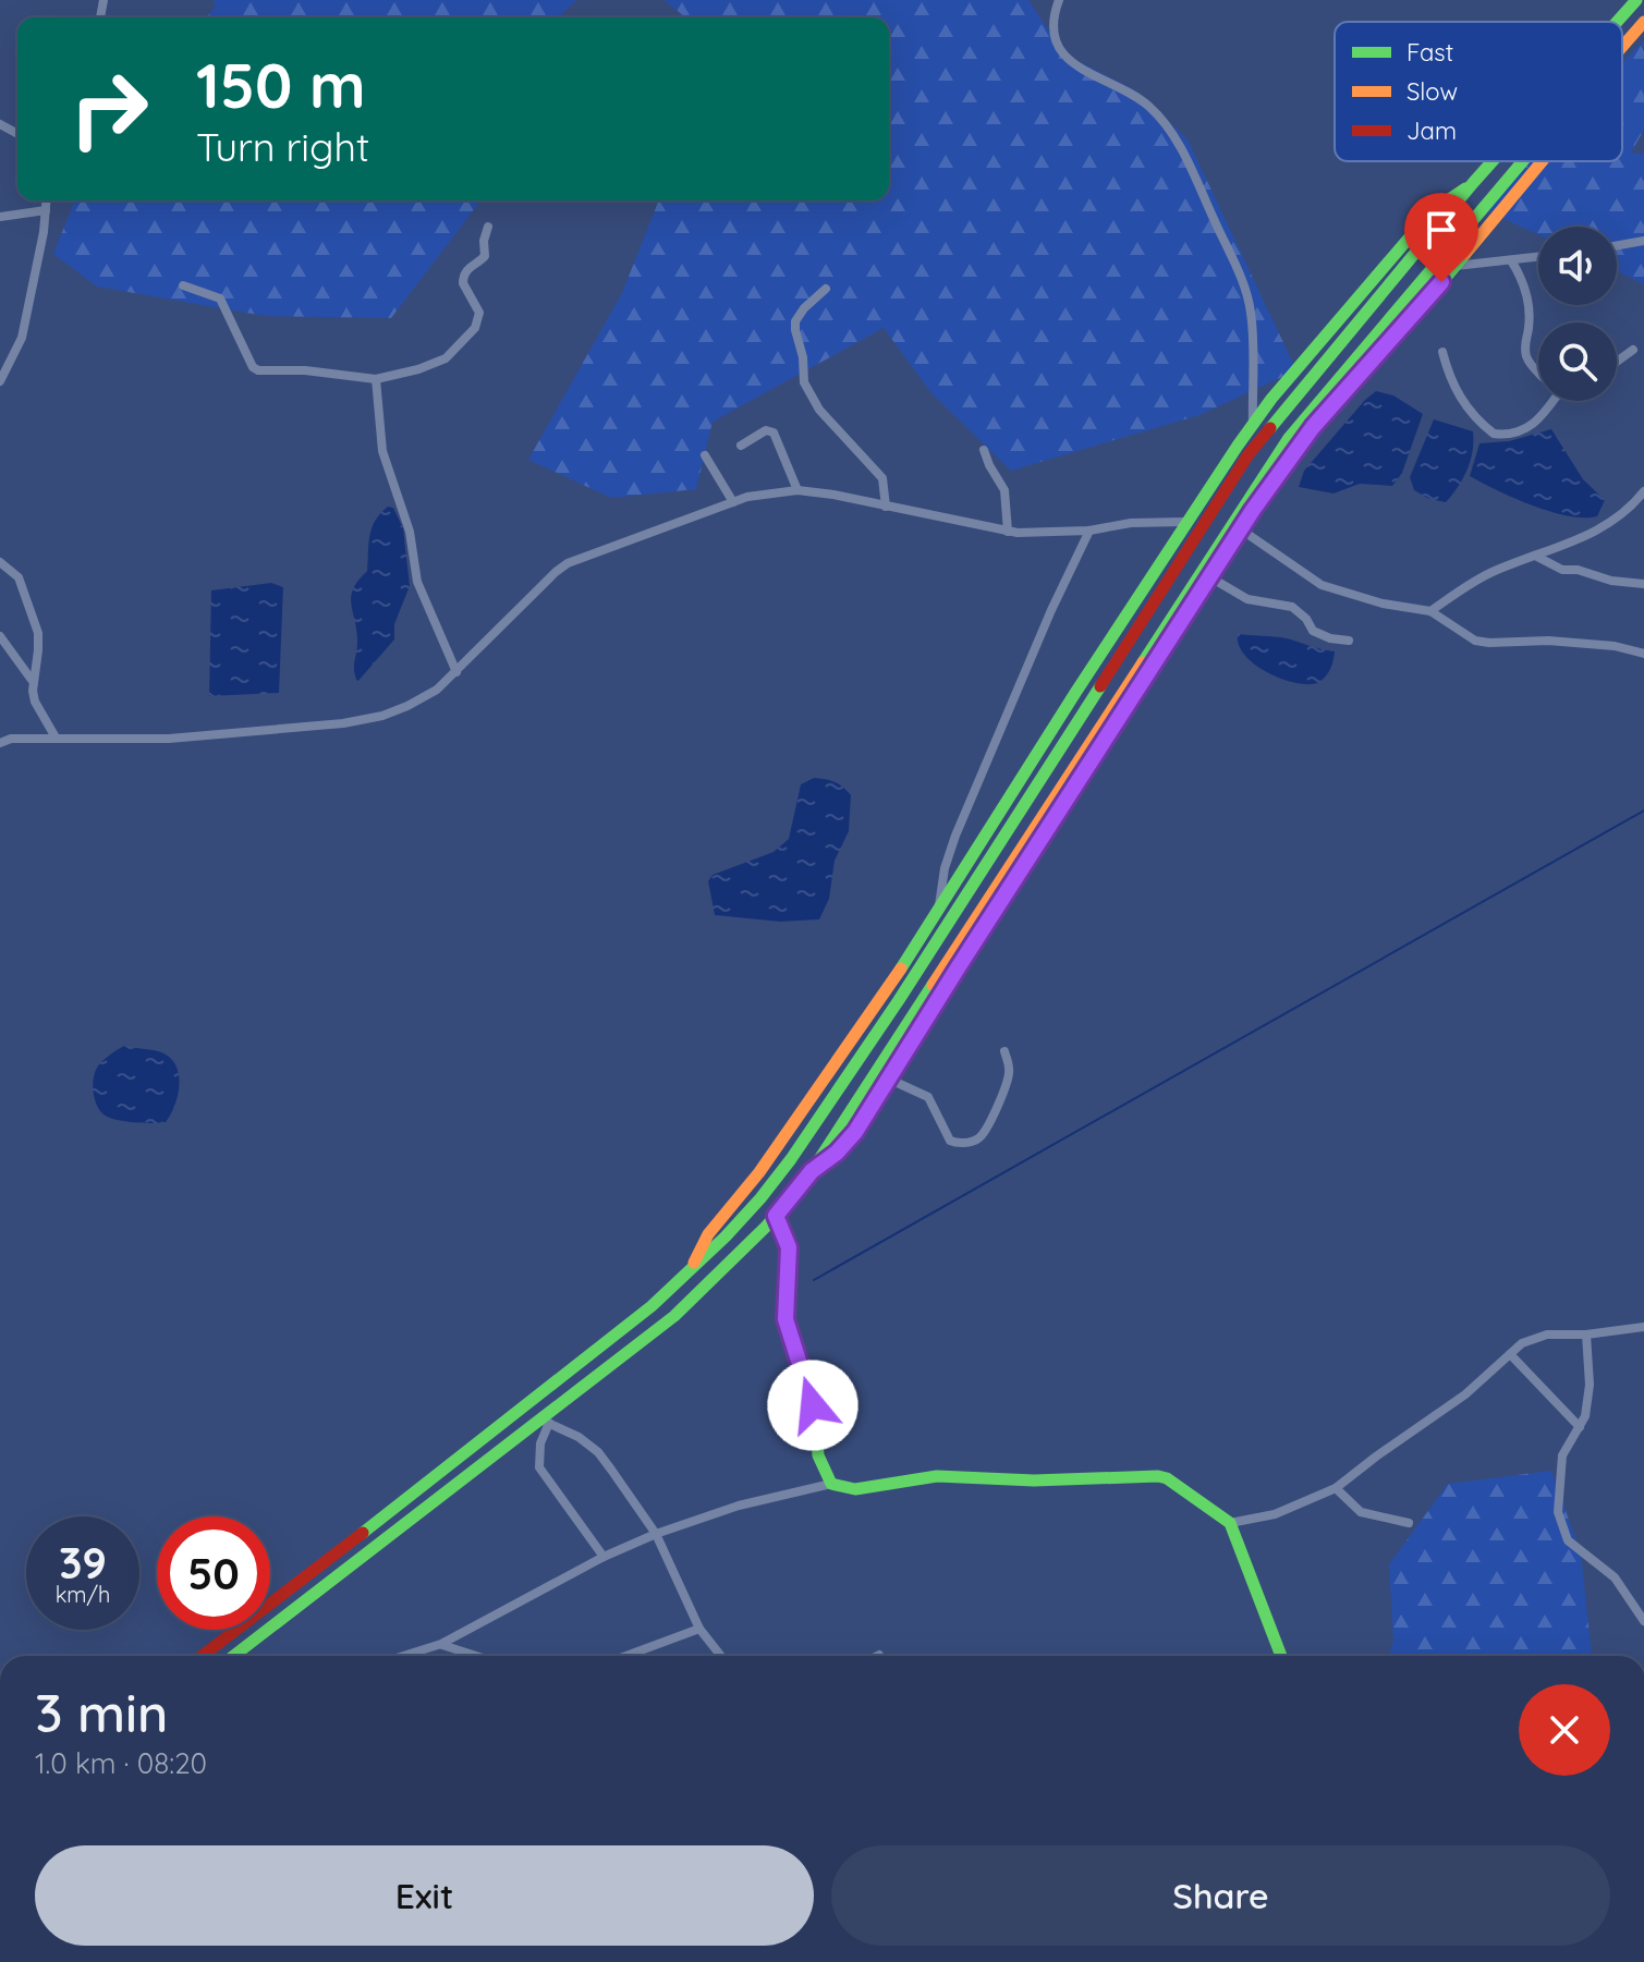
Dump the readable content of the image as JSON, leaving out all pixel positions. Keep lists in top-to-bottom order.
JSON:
{
  "legend": ["Fast", "Slow", "Jam"],
  "page": {
    "turn": ["150 m", "Turn right"],
    "speed": "39 km/h",
    "limit": "50",
    "heading": ["3 min", "1.0 km · 08:20"],
    "buttons": ["Exit", "Share"]
  }
}
